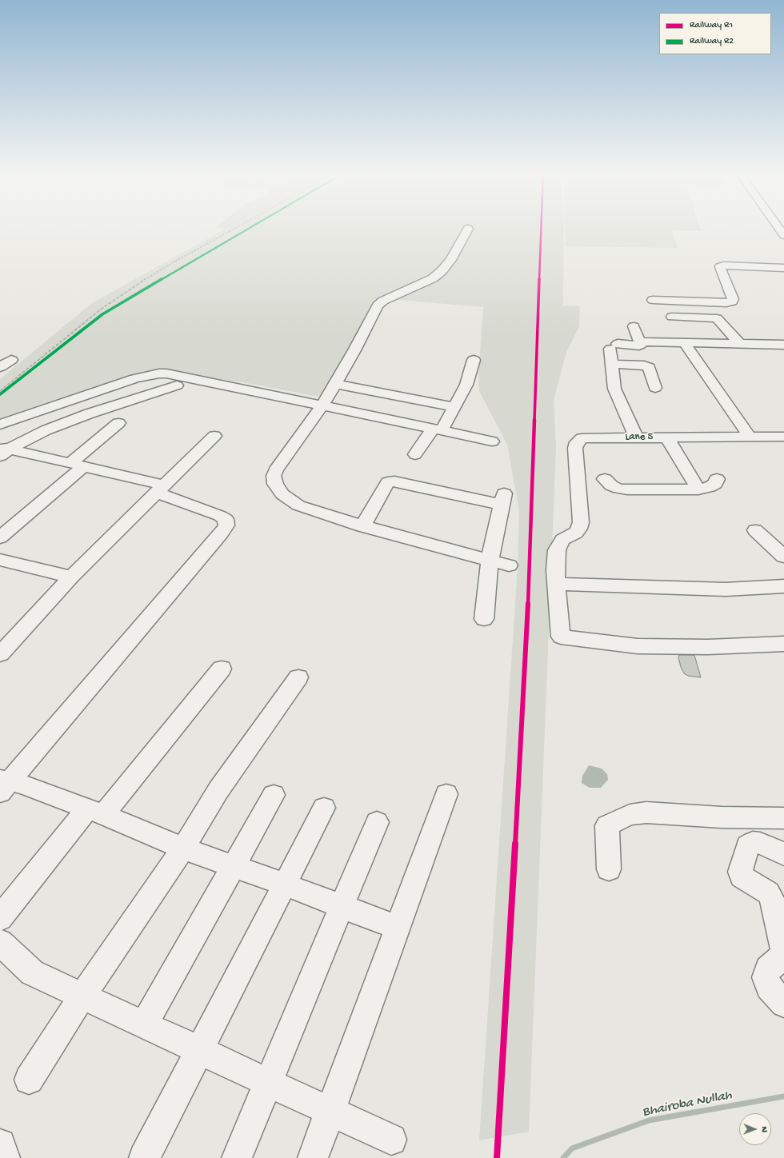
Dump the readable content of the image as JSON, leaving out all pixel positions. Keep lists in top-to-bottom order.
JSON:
{
  "streets": {
    "street": ["Lane 5"]
  },
  "water": ["Bhairoba Nullah"],
  "lines": ["rail line R1", "rail line R2"],
  "legend": ["Railway R1", "Railway R2"],
  "north": "right"
}
